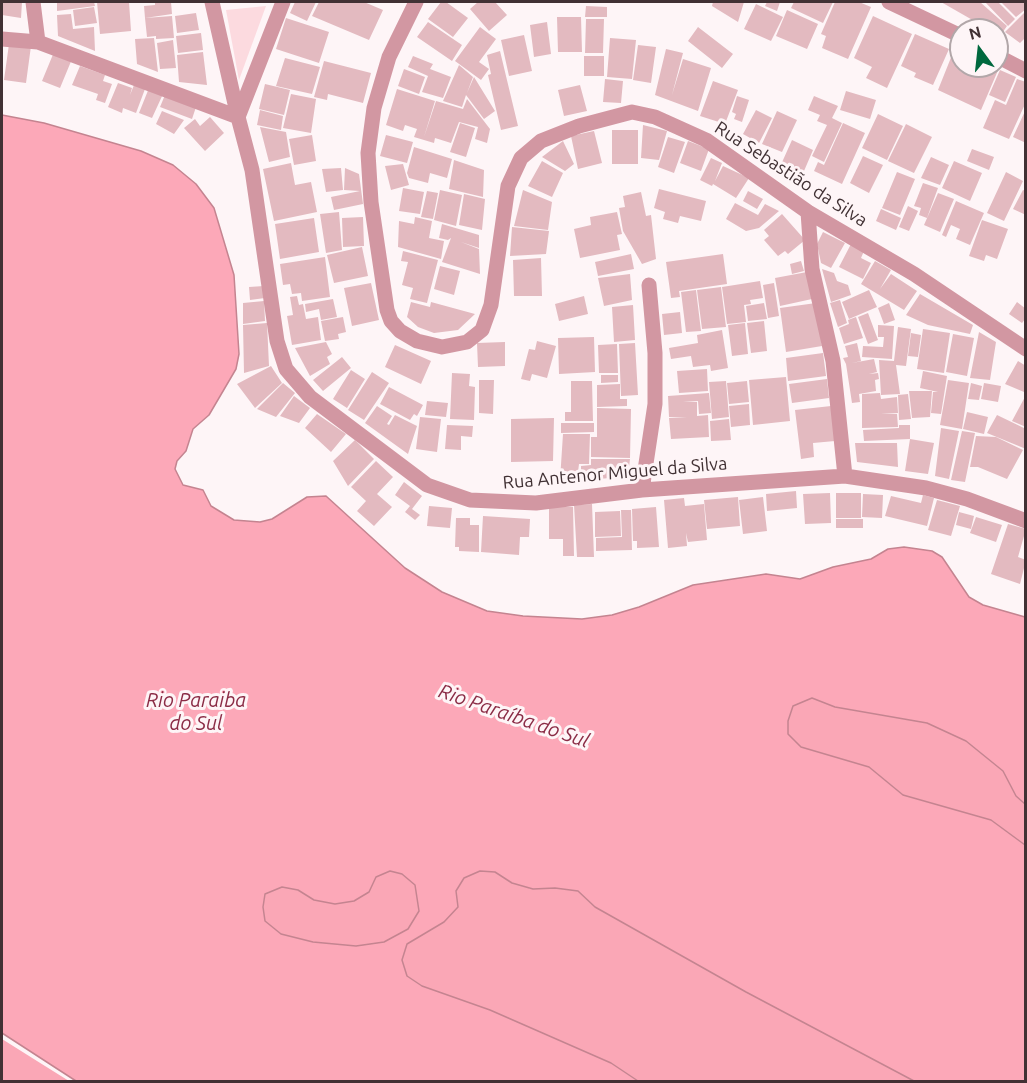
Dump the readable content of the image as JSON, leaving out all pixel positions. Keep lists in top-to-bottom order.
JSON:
{
  "streets": {
    "street": ["Rua Sebastião da Silva", "Rua Antenor Miguel da Silva"]
  },
  "water": ["Rio Paraiba do Sul", "Rio Paraíba do Sul"],
  "north": "top"
}
